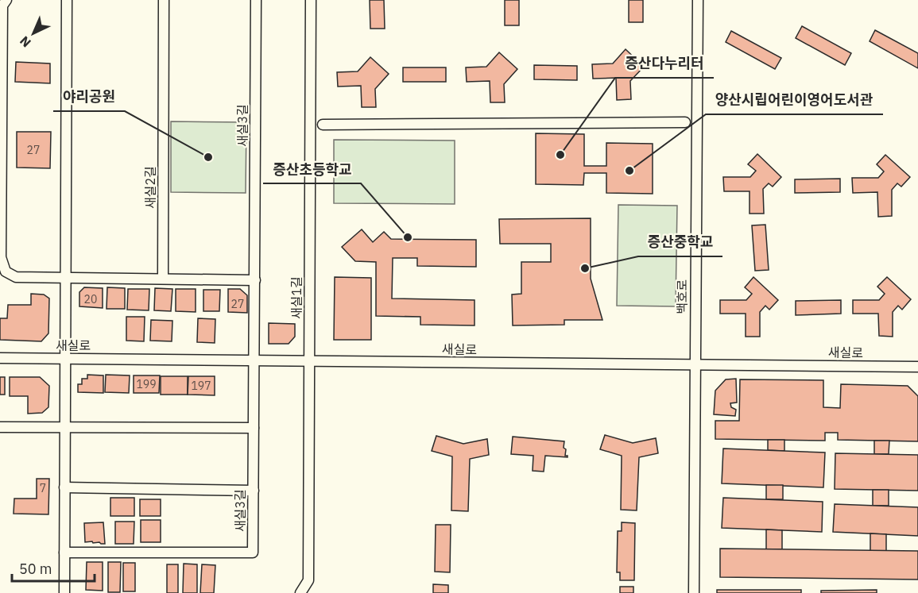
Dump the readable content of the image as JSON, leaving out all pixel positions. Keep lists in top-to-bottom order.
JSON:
{
  "streets": {
    "street": [
      "새실3길",
      "새실2길",
      "백호로",
      "새실1길",
      "새실로"
    ]
  },
  "crossings": [
    ["새실3길", "새실로"],
    ["백호로", "새실로"],
    ["새실1길", "새실로"]
  ],
  "places": [
    "증산다누리터",
    "야리공원",
    "양산시립어린이영어도서관",
    "증산초등학교",
    "증산중학교"
  ],
  "house_numbers": [
    "27",
    "20",
    "27",
    "199",
    "197",
    "7"
  ],
  "scale_bar": "50 m",
  "north": "bottom left"
}
